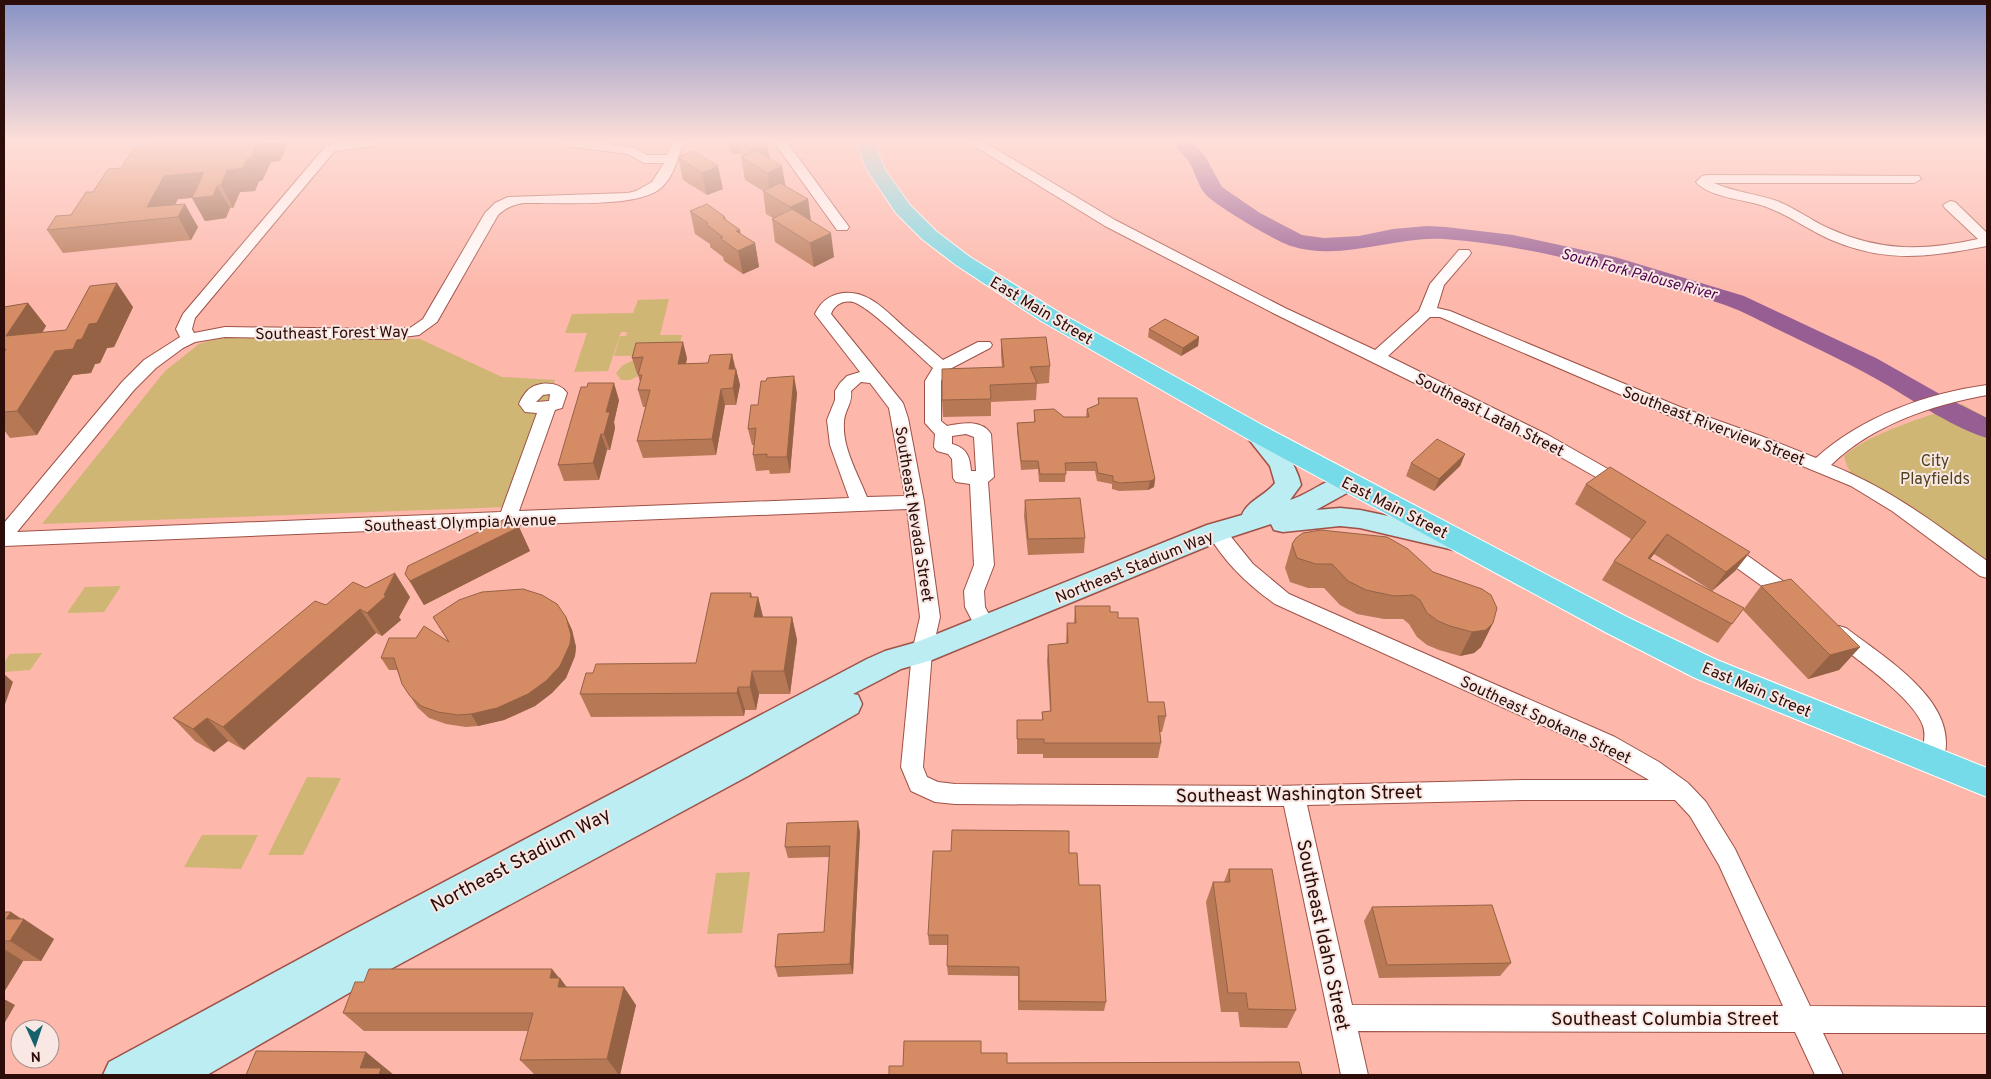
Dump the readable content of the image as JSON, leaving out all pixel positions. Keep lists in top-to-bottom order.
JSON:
{
  "streets": {
    "main road": ["East Main Street", "Northeast Stadium Way"],
    "street": [
      "Southeast Forest Way",
      "Southeast Latah Street",
      "Southeast Riverview Street",
      "Southeast Nevada Street",
      "Southeast Olympia Avenue",
      "Southeast Spokane Street",
      "Southeast Washington Street",
      "Southeast Idaho Street",
      "Southeast Columbia Street"
    ]
  },
  "crossings": [
    ["East Main Street", "Northeast Stadium Way"],
    ["Southeast Nevada Street", "Southeast Olympia Avenue"],
    ["Southeast Nevada Street", "Northeast Stadium Way"],
    ["Southeast Nevada Street", "Southeast Washington Street"],
    ["Northeast Stadium Way", "Southeast Spokane Street"],
    ["Southeast Spokane Street", "Southeast Washington Street"],
    ["Southeast Spokane Street", "Southeast Columbia Street"],
    ["Southeast Washington Street", "Southeast Idaho Street"],
    ["Southeast Idaho Street", "Southeast Columbia Street"]
  ],
  "water": ["South Fork Palouse River"],
  "parks": ["City Playfields"],
  "north": "bottom"
}
